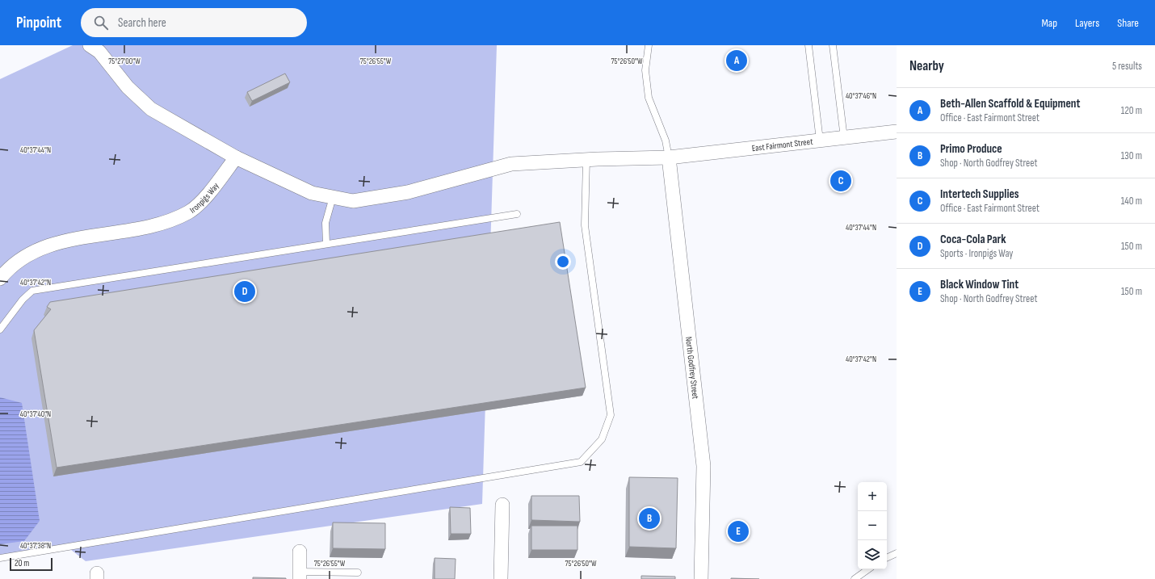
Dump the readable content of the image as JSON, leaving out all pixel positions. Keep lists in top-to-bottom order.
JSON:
{
  "streets": {
    "street": ["East Fairmont Street", "Ironpigs Way", "North Godfrey Street"]
  },
  "crossings": [
    ["East Fairmont Street", "Ironpigs Way"],
    ["East Fairmont Street", "North Godfrey Street"]
  ],
  "scale_bar": "20 m",
  "page": {
    "header": "Pinpoint",
    "search": "Search here",
    "nav": ["Map", "Layers", "Share"],
    "heading": ["Nearby", "5 results"],
    "pins": [
      "A",
      "C",
      "D",
      "B",
      "E"
    ],
    "list": [
      {
        "mark": "A",
        "name": "Beth-Allen Scaffold & Equipment",
        "note": "Office · East Fairmont Street",
        "value": "120 m"
      },
      {
        "mark": "B",
        "name": "Primo Produce",
        "note": "Shop · North Godfrey Street",
        "value": "130 m"
      },
      {
        "mark": "C",
        "name": "Intertech Supplies",
        "note": "Office · East Fairmont Street",
        "value": "140 m"
      },
      {
        "mark": "D",
        "name": "Coca-Cola Park",
        "note": "Sports · Ironpigs Way",
        "value": "150 m"
      },
      {
        "mark": "E",
        "name": "Black Window Tint",
        "note": "Shop · North Godfrey Street",
        "value": "150 m"
      }
    ],
    "map_buttons": ["+", "−"],
    "scale": "20 m"
  },
  "coordinates": [
    "75°27'00\"W",
    "75°26'55\"W",
    "75°26'50\"W",
    "40°37'46\"N",
    "40°37'44\"N",
    "40°37'42\"N",
    "40°37'40\"N",
    "40°37'38\"N"
  ]
}
